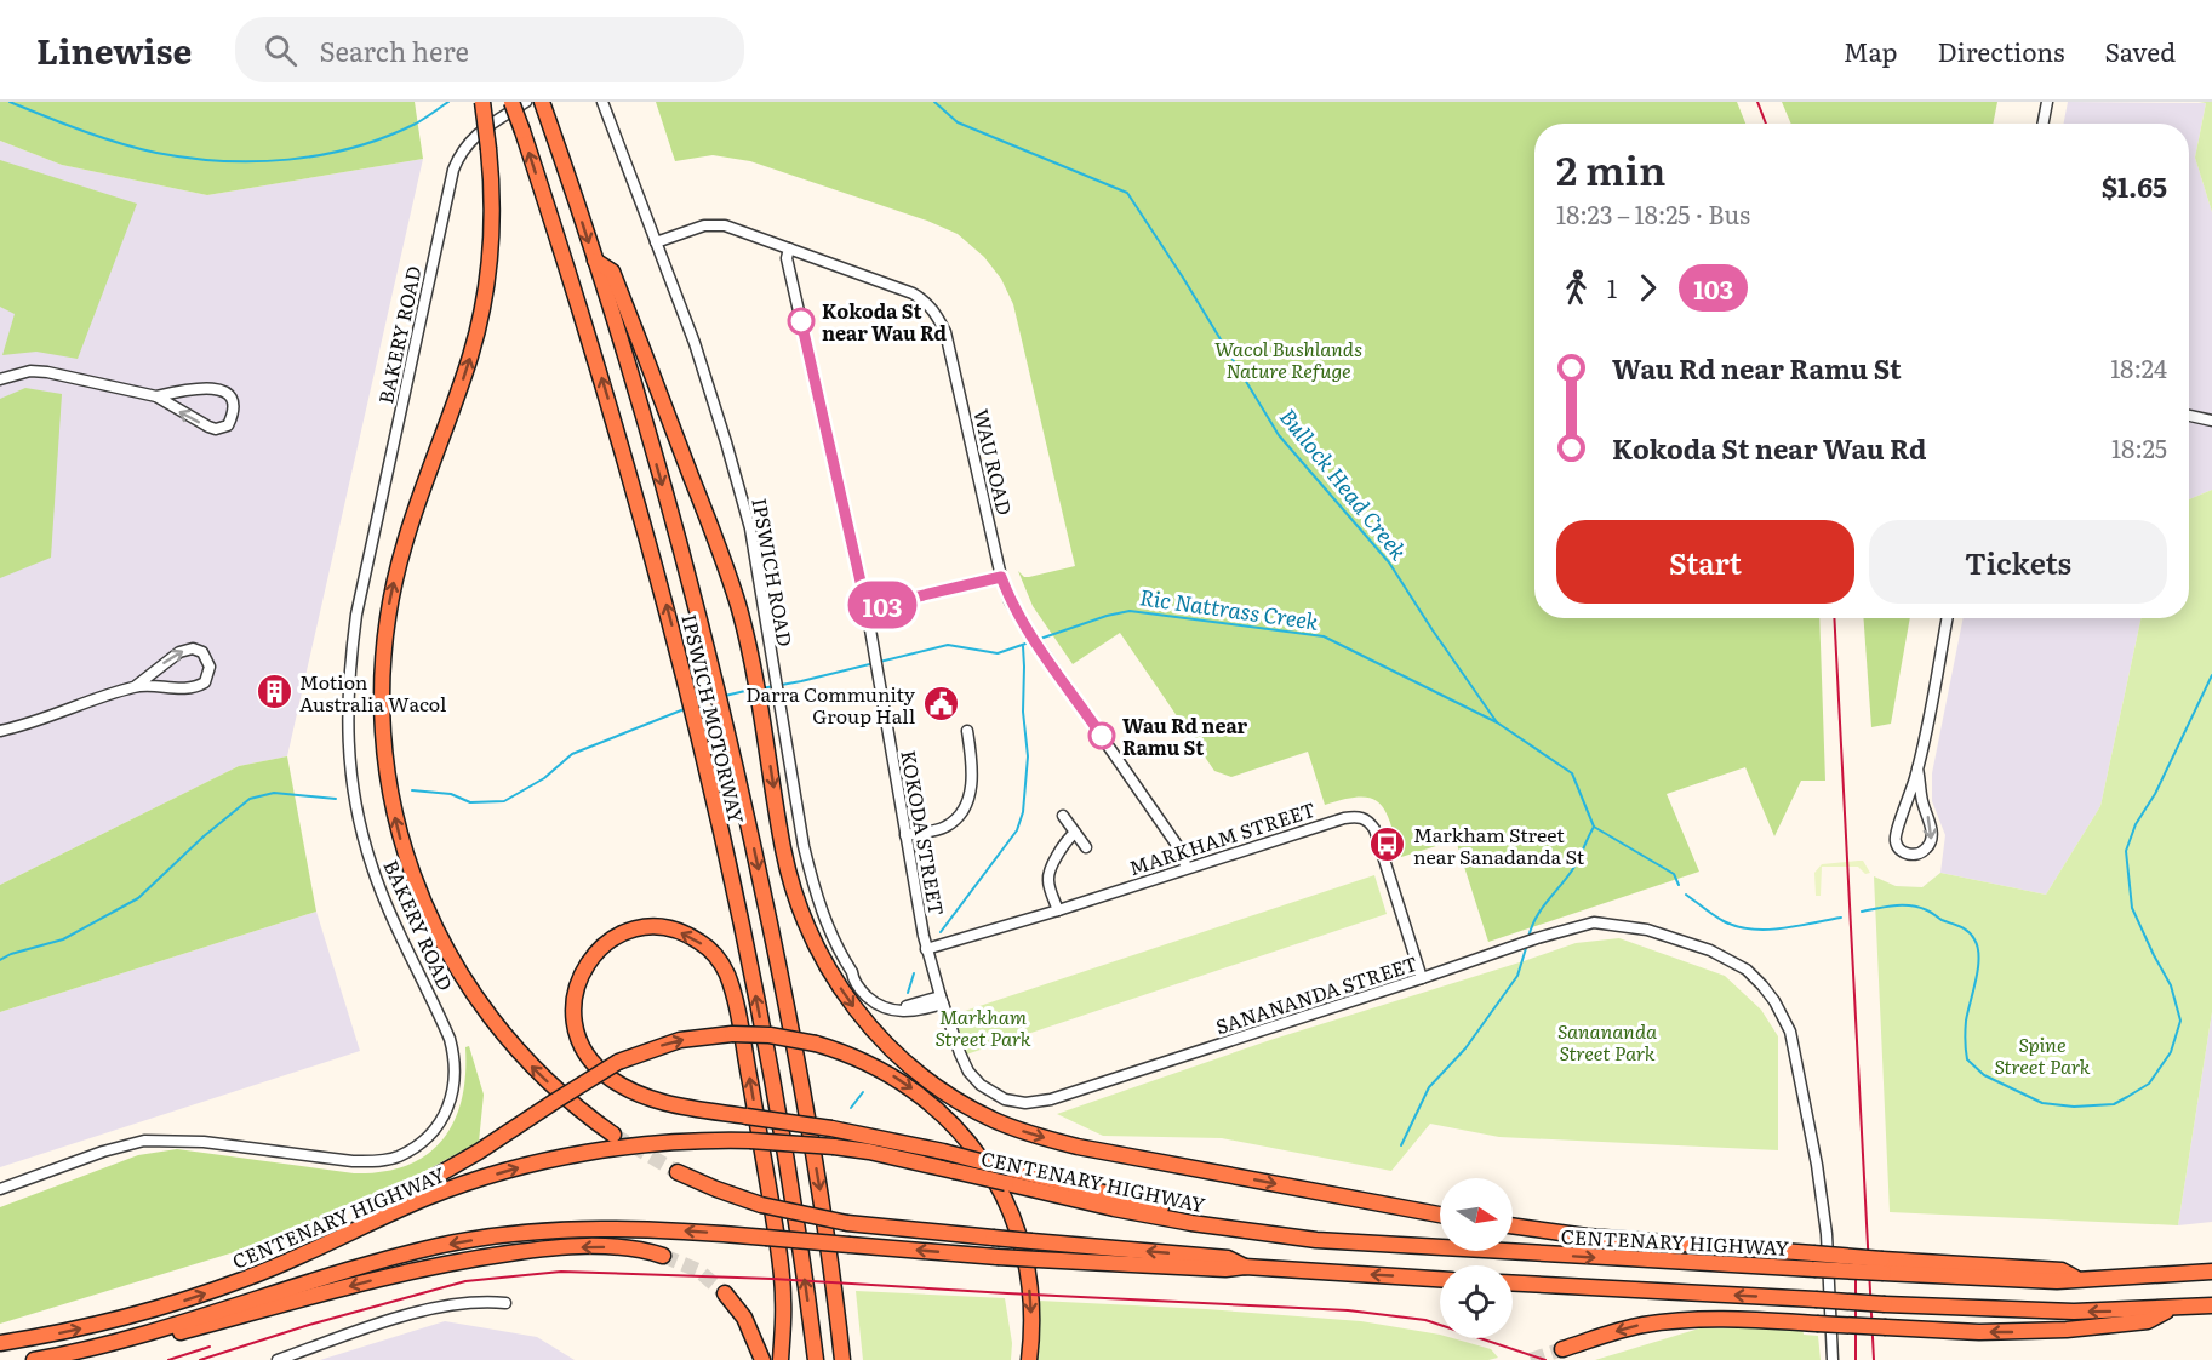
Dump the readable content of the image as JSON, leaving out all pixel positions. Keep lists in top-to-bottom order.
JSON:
{
  "streets": {
    "highway": ["IPSWICH MOTORWAY", "CENTENARY HIGHWAY"],
    "street": [
      "BAKERY ROAD",
      "WAU ROAD",
      "IPSWICH ROAD",
      "KOKODA STREET",
      "MARKHAM STREET",
      "SANANANDA STREET"
    ]
  },
  "crossings": [
    ["WAU ROAD", "IPSWICH ROAD"],
    ["WAU ROAD", "KOKODA STREET"],
    ["WAU ROAD", "MARKHAM STREET"],
    ["IPSWICH ROAD", "KOKODA STREET"],
    ["KOKODA STREET", "MARKHAM STREET"],
    ["KOKODA STREET", "SANANANDA STREET"],
    ["MARKHAM STREET", "SANANANDA STREET"]
  ],
  "water": ["Bullock Head Creek", "Ric Nattrass Creek"],
  "parks": [
    "Wacol Bushlands Nature Refuge",
    "Markham Street Park",
    "Sanananda Street Park",
    "Spine Street Park"
  ],
  "places": {
    "other": ["Kokoda St near Wau Rd", "Wau Rd near Ramu St"],
    "building": ["Motion Australia Wacol"],
    "public building": ["Darra Community Group Hall"],
    "bus stop": ["Markham Street near Sanadanda St"]
  },
  "lines": ["bus line 103"],
  "north": "right",
  "page": {
    "header": "Linewise",
    "search": "Search here",
    "nav": ["Map", "Directions", "Saved"],
    "on_map": "103",
    "heading": ["2 min", "18:23 – 18:25 · Bus", "$1.65"],
    "legs": ["1", "103"],
    "list": [
      {
        "name": "Wau Rd near Ramu St",
        "value": "18:24"
      },
      {
        "name": "Kokoda St near Wau Rd",
        "value": "18:25"
      }
    ],
    "buttons": ["Start", "Tickets"]
  }
}
